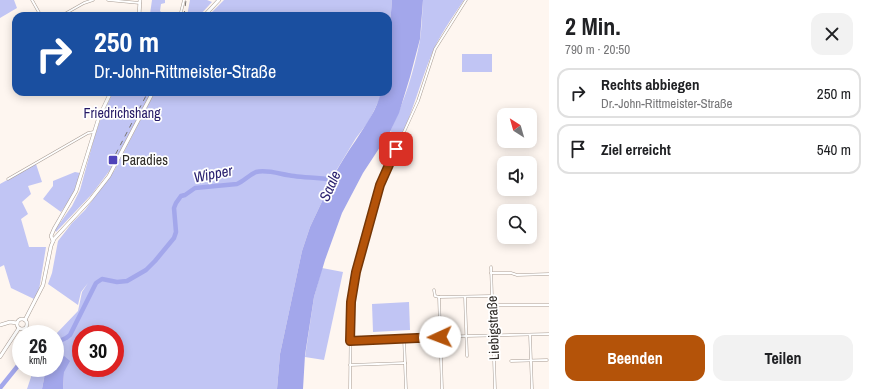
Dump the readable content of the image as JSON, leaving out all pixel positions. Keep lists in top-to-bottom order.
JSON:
{
  "streets": {
    "street": ["Liebigstraße"]
  },
  "water": ["Wipper", "Saale"],
  "parks": ["Friedrichshang"],
  "places": {
    "transit": ["Paradies"]
  },
  "north": "top left",
  "page": {
    "heading": ["2 Min.", "790 m · 20:50"],
    "turn": ["250 m", "Dr.-John-Rittmeister-Straße"],
    "list": [
      {
        "name": "Rechts abbiegen",
        "note": "Dr.-John-Rittmeister-Straße",
        "value": "250 m"
      },
      {
        "name": "Ziel erreicht",
        "value": "540 m"
      }
    ],
    "speed": "26 km/h",
    "limit": "30",
    "buttons": ["Beenden", "Teilen"]
  }
}
